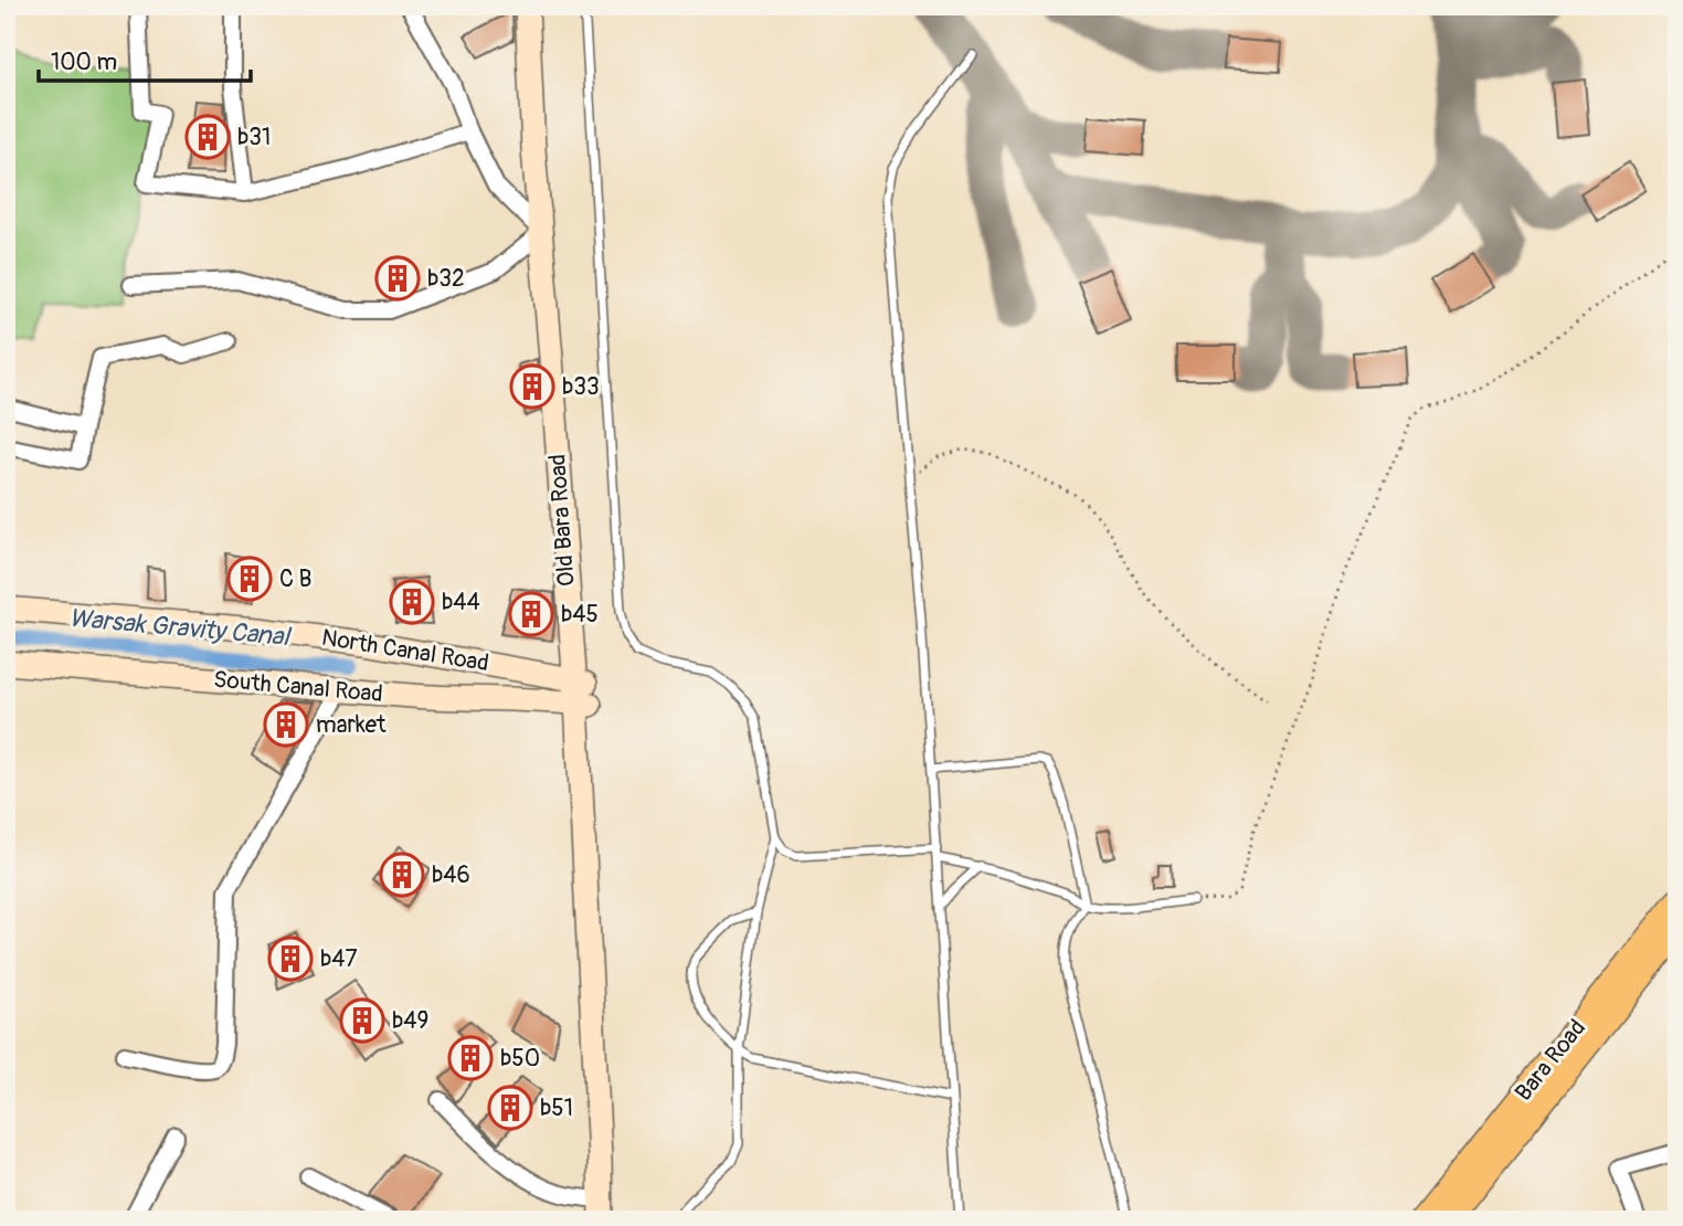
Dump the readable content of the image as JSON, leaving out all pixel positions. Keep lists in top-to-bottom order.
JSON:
{
  "streets": {
    "main road": [
      "Old Bara Road",
      "North Canal Road",
      "South Canal Road",
      "Bara Road"
    ]
  },
  "crossings": [
    ["Old Bara Road", "North Canal Road"],
    ["Old Bara Road", "South Canal Road"],
    ["North Canal Road", "South Canal Road"]
  ],
  "water": ["Warsak Gravity Canal"],
  "places": {
    "building": [
      "b31",
      "b32",
      "b33",
      "C B",
      "b44",
      "b45",
      "market",
      "b46",
      "b47",
      "b49",
      "b50",
      "b51"
    ]
  },
  "scale_bar": "100 m"
}
